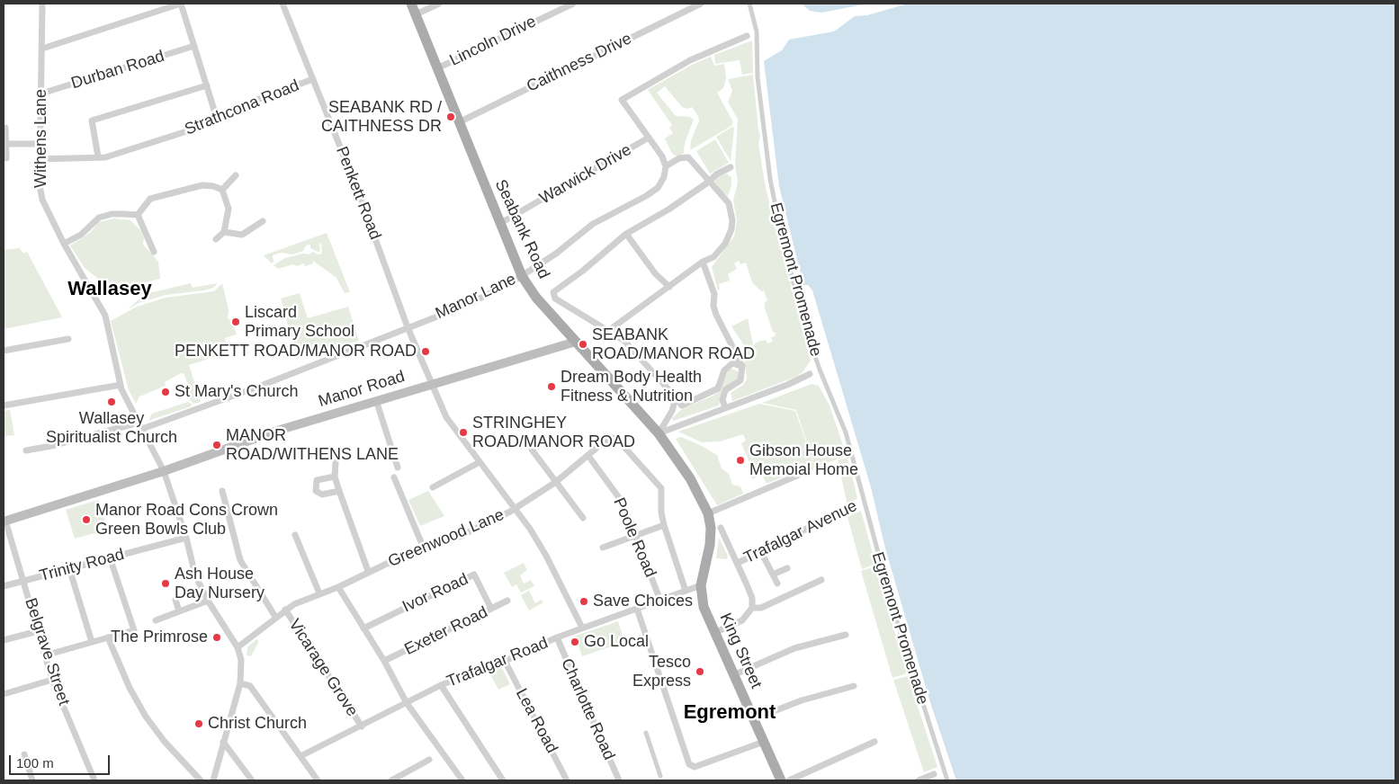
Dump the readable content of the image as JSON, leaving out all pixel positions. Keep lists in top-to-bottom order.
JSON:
{
  "streets": {
    "main road": ["Seabank Road", "Manor Road", "King Street"],
    "street": [
      "Lincoln Drive",
      "Caithness Drive",
      "Durban Road",
      "Strathcona Road",
      "Withens Lane",
      "Warwick Drive",
      "Penkett Road",
      "Egremont Promenade",
      "Manor Lane",
      "Trafalgar Avenue",
      "Poole Road",
      "Greenwood Lane",
      "Trinity Road",
      "Ivor Road",
      "Exeter Road",
      "Belgrave Street",
      "Trafalgar Road",
      "Vicarage Grove",
      "Charlotte Road",
      "Lea Road"
    ]
  },
  "crossings": [
    ["Lincoln Drive", "Seabank Road"],
    ["Caithness Drive", "Seabank Road"],
    ["Durban Road", "Withens Lane"],
    ["Strathcona Road", "Withens Lane"],
    ["Strathcona Road", "Penkett Road"],
    ["Withens Lane", "Manor Lane"],
    ["Withens Lane", "Manor Road"],
    ["Withens Lane", "Greenwood Lane"],
    ["Withens Lane", "Trinity Road"],
    ["Warwick Drive", "Seabank Road"],
    ["Penkett Road", "Manor Lane"],
    ["Penkett Road", "Manor Road"],
    ["Penkett Road", "Greenwood Lane"],
    ["Penkett Road", "Trafalgar Road"],
    ["Seabank Road", "Manor Lane"],
    ["Seabank Road", "Manor Road"],
    ["Seabank Road", "Trafalgar Avenue"],
    ["Seabank Road", "King Street"],
    ["Egremont Promenade", "Trafalgar Avenue"],
    ["Manor Road", "Belgrave Street"],
    ["Poole Road", "Greenwood Lane"],
    ["Poole Road", "Trafalgar Road"],
    ["Greenwood Lane", "Trafalgar Road"],
    ["Greenwood Lane", "Vicarage Grove"],
    ["Trinity Road", "Belgrave Street"],
    ["Ivor Road", "Exeter Road"],
    ["King Street", "Trafalgar Road"],
    ["Trafalgar Road", "Vicarage Grove"],
    ["Trafalgar Road", "Charlotte Road"],
    ["Trafalgar Road", "Lea Road"]
  ],
  "districts": ["Wallasey", "Egremont"],
  "places": [
    "SEABANK RD / CAITHNESS DR",
    "Liscard Primary School",
    "SEABANK ROAD/MANOR ROAD",
    "PENKETT ROAD/MANOR ROAD",
    "Dream Body Health Fitness & Nutrition",
    "St Mary's Church",
    "Wallasey Spiritualist Church",
    "STRINGHEY ROAD/MANOR ROAD",
    "MANOR ROAD/WITHENS LANE",
    "Gibson House Memoial Home",
    "Manor Road Cons Crown Green Bowls Club",
    "Ash House Day Nursery",
    "Save Choices",
    "The Primrose",
    "Go Local",
    "Tesco Express",
    "Christ Church"
  ],
  "scale_bar": "100 m"
}
